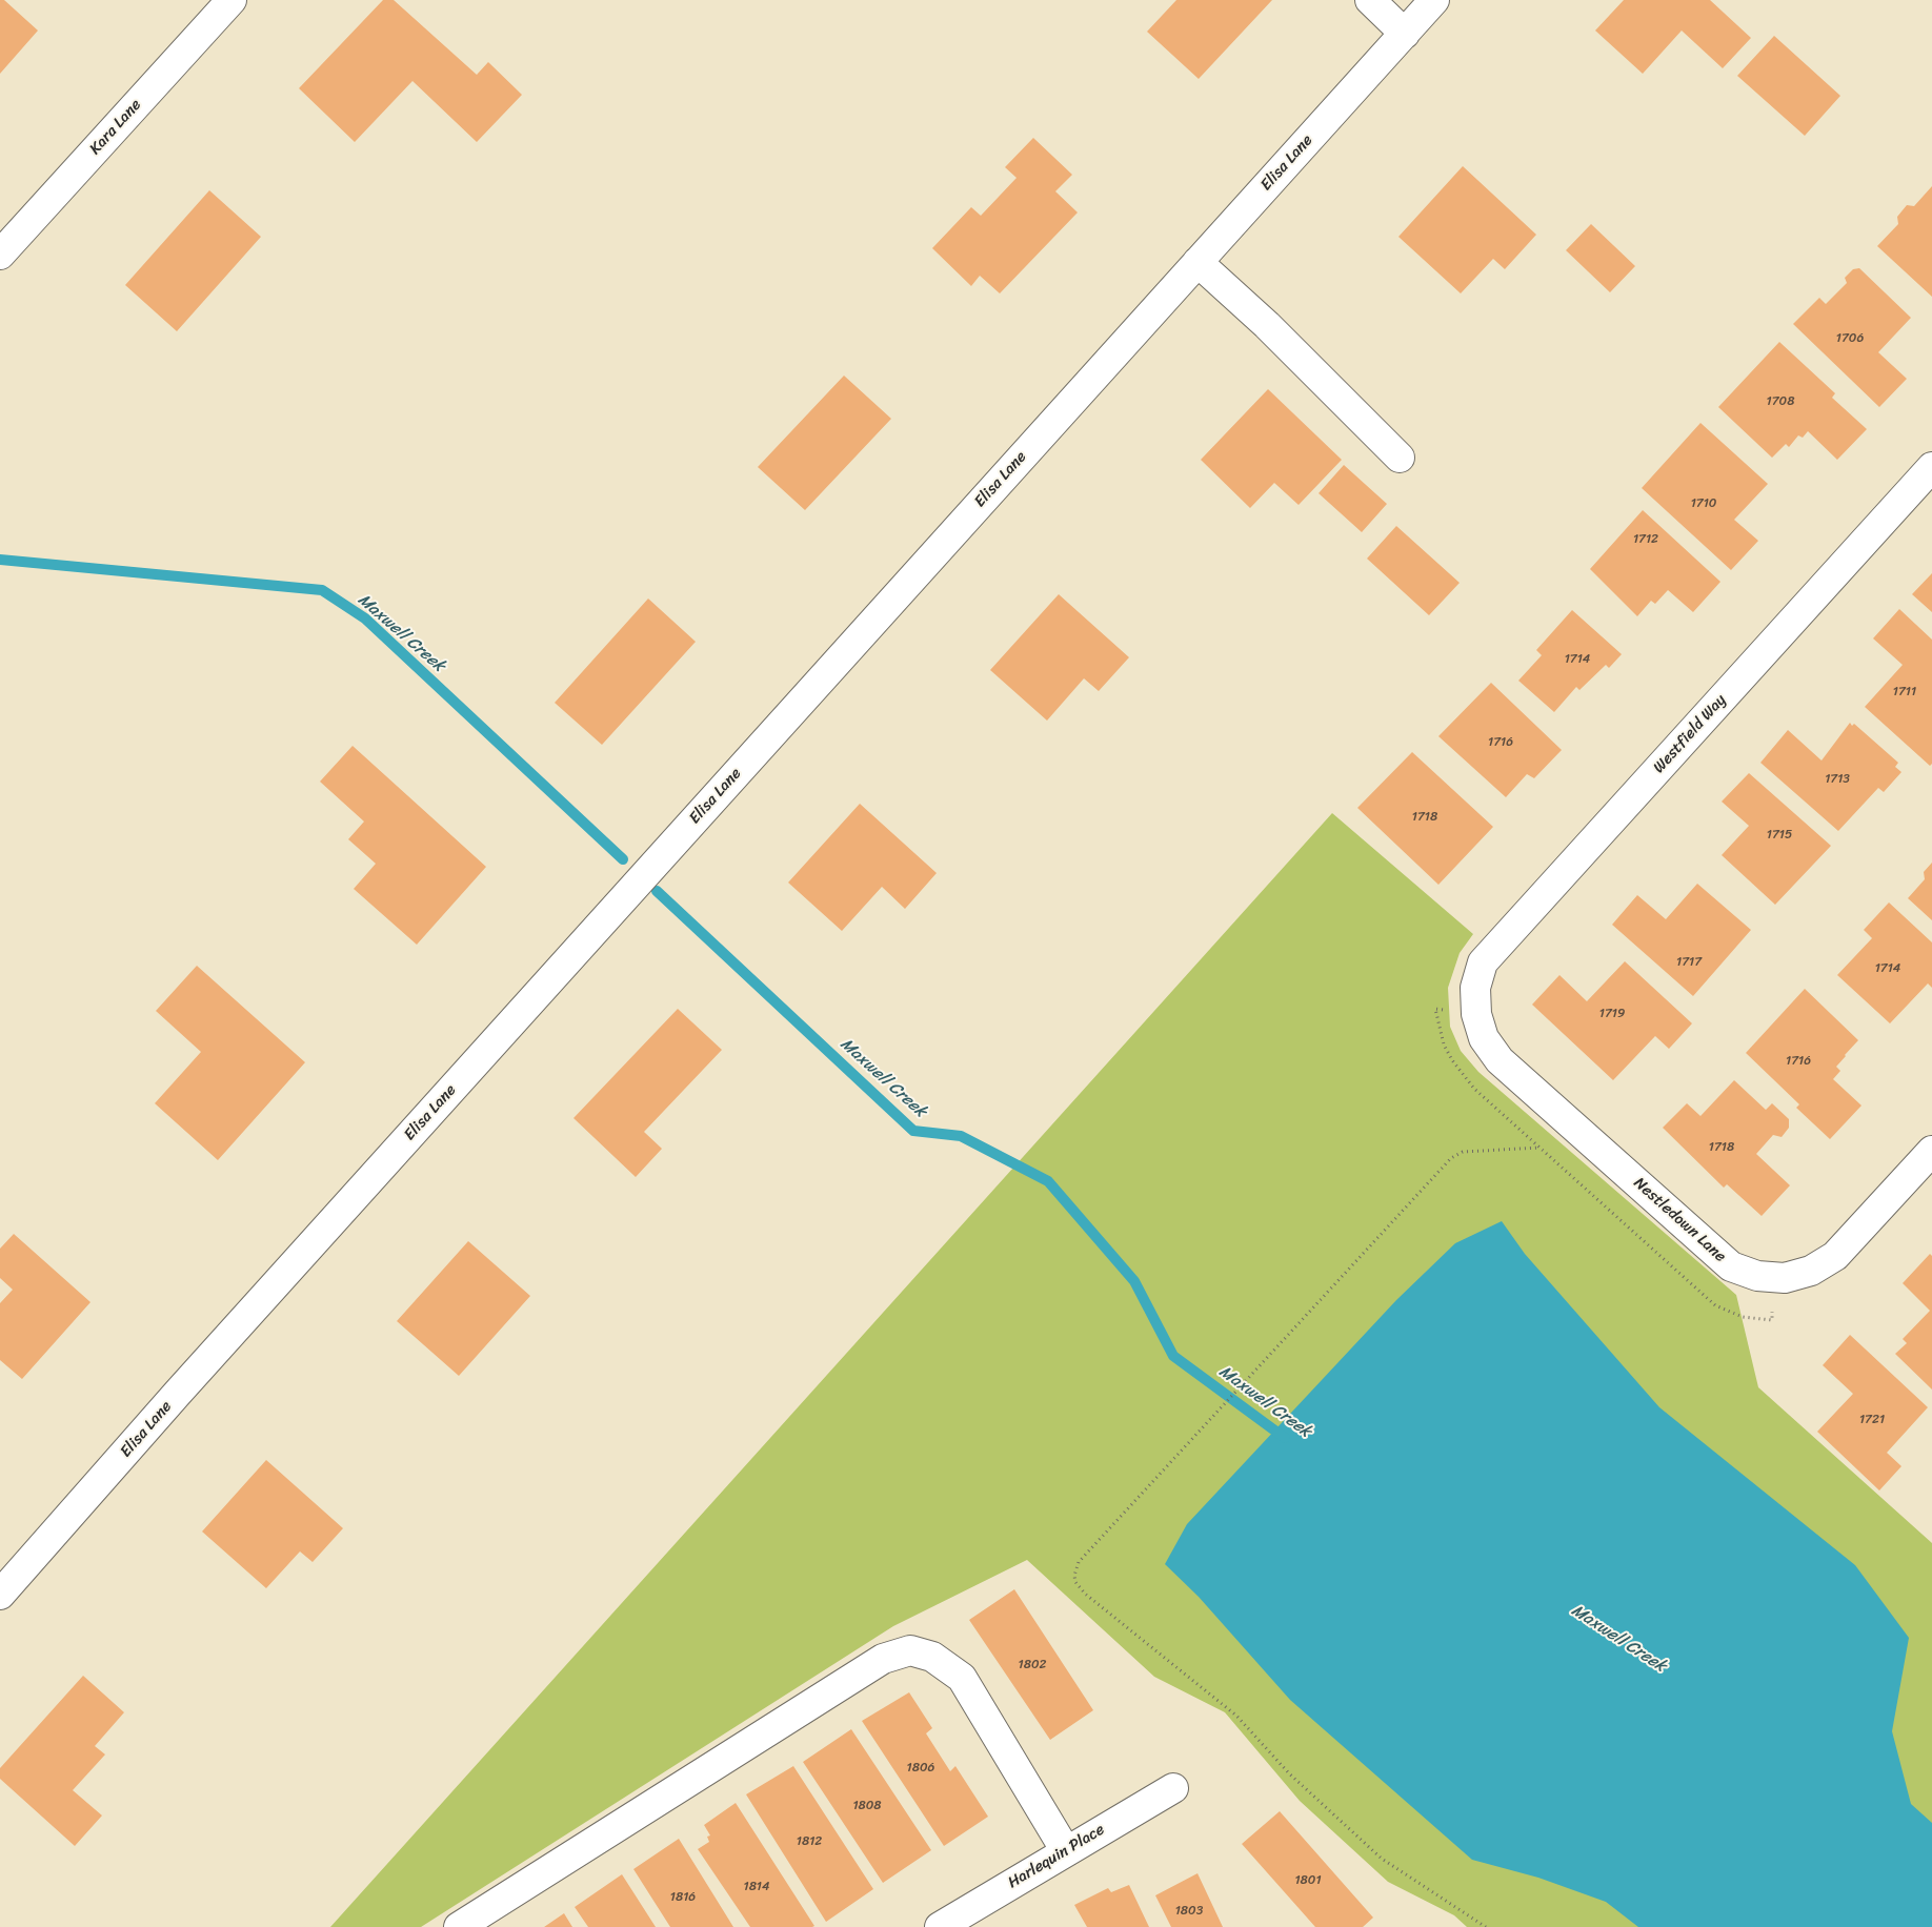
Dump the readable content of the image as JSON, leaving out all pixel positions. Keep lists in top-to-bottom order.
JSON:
{
  "streets": {
    "street": [
      "Kara Lane",
      "Elisa Lane",
      "Westfield Way",
      "Nestledown Lane",
      "Harlequin Place"
    ]
  },
  "crossings": [
    ["Westfield Way", "Nestledown Lane"]
  ],
  "water": ["Maxwell Creek"],
  "house_numbers": [
    "1706",
    "1708",
    "1710",
    "1712",
    "1714",
    "1711",
    "1716",
    "1713",
    "1718",
    "1715",
    "1717",
    "1714",
    "1719",
    "1716",
    "1718",
    "1721",
    "1802",
    "1806",
    "1808",
    "1812",
    "1801",
    "1814",
    "1816",
    "1803"
  ]
}
